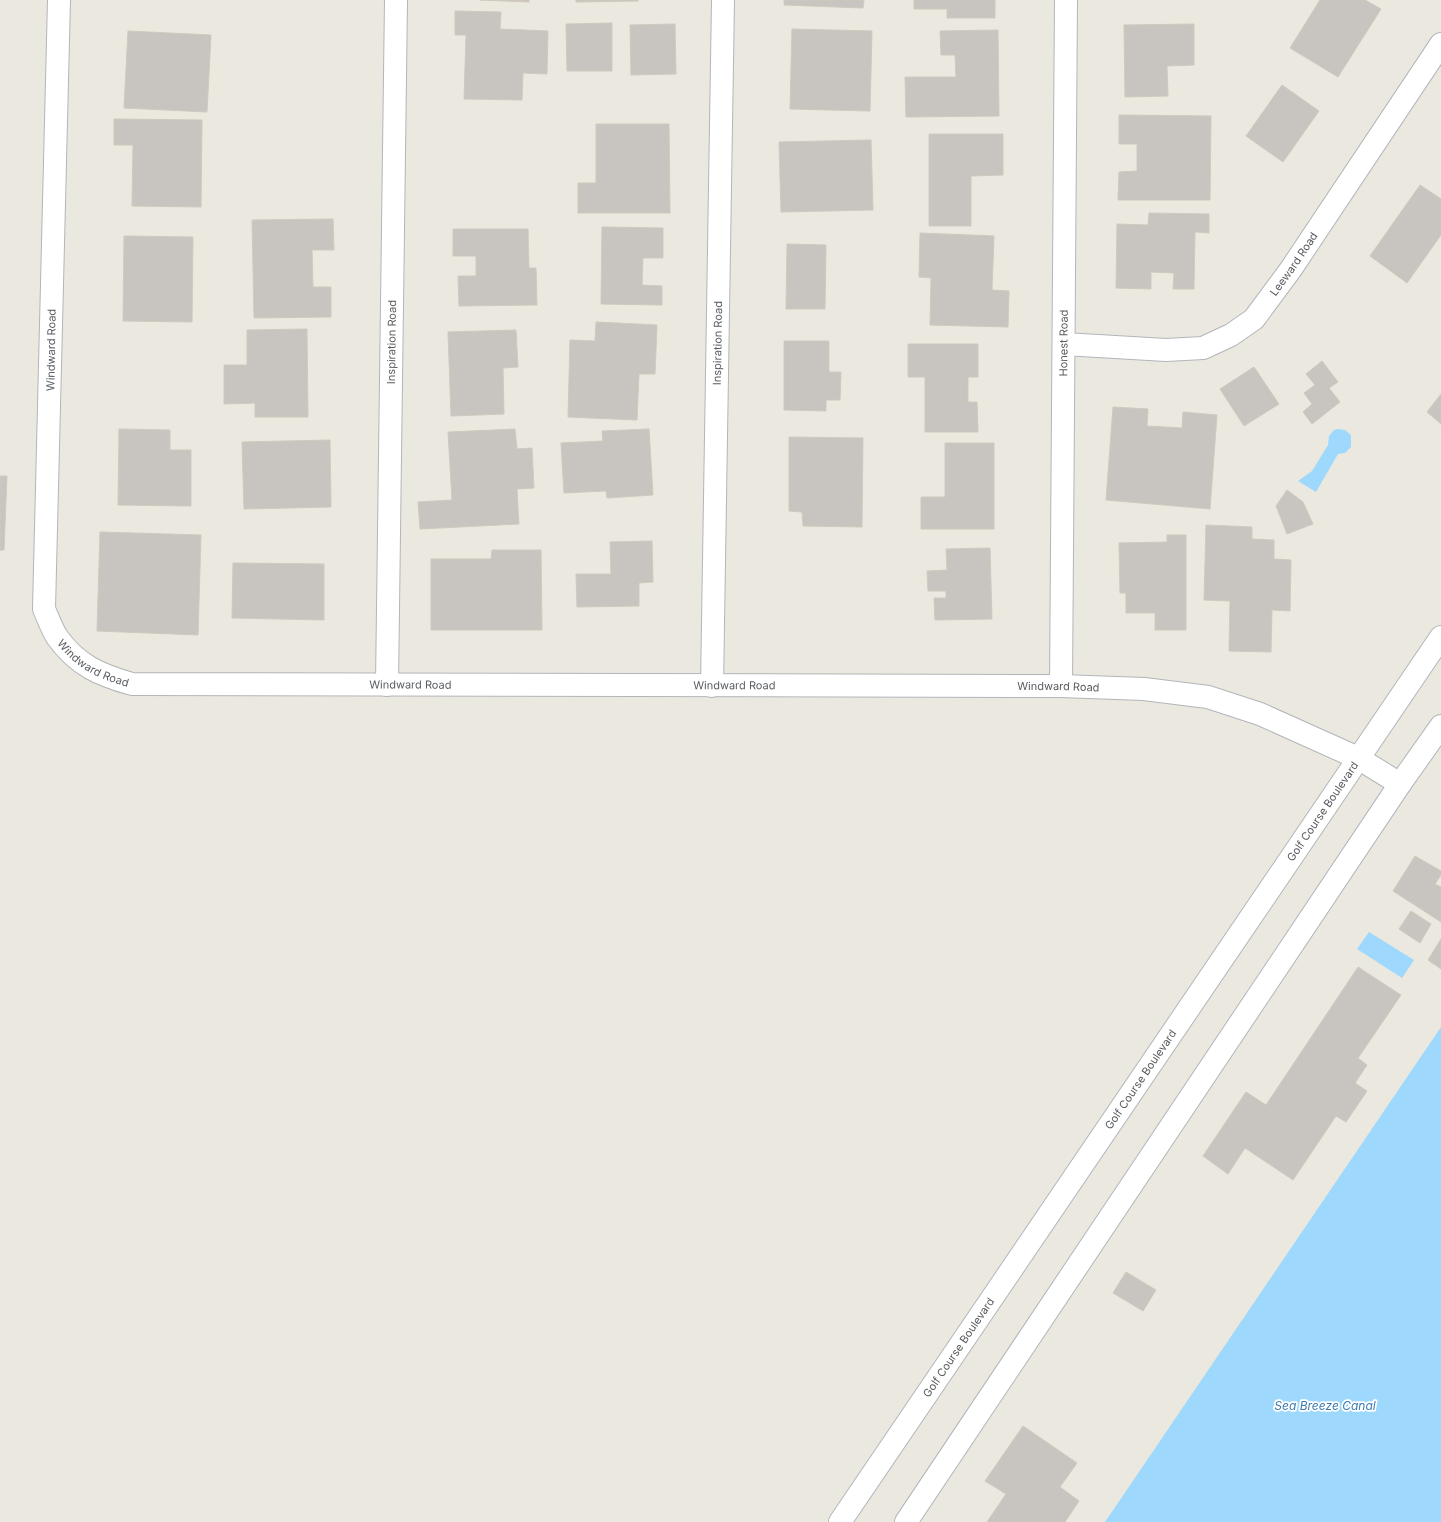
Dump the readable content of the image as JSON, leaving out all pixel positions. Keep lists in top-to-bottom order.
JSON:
{
  "streets": {
    "street": [
      "Leeward Road",
      "Inspiration Road",
      "Honest Road",
      "Windward Road",
      "Golf Course Boulevard"
    ]
  },
  "crossings": [
    ["Leeward Road", "Honest Road"],
    ["Inspiration Road", "Windward Road"],
    ["Honest Road", "Windward Road"],
    ["Windward Road", "Golf Course Boulevard"]
  ],
  "water": ["Sea Breeze Canal"]
}
